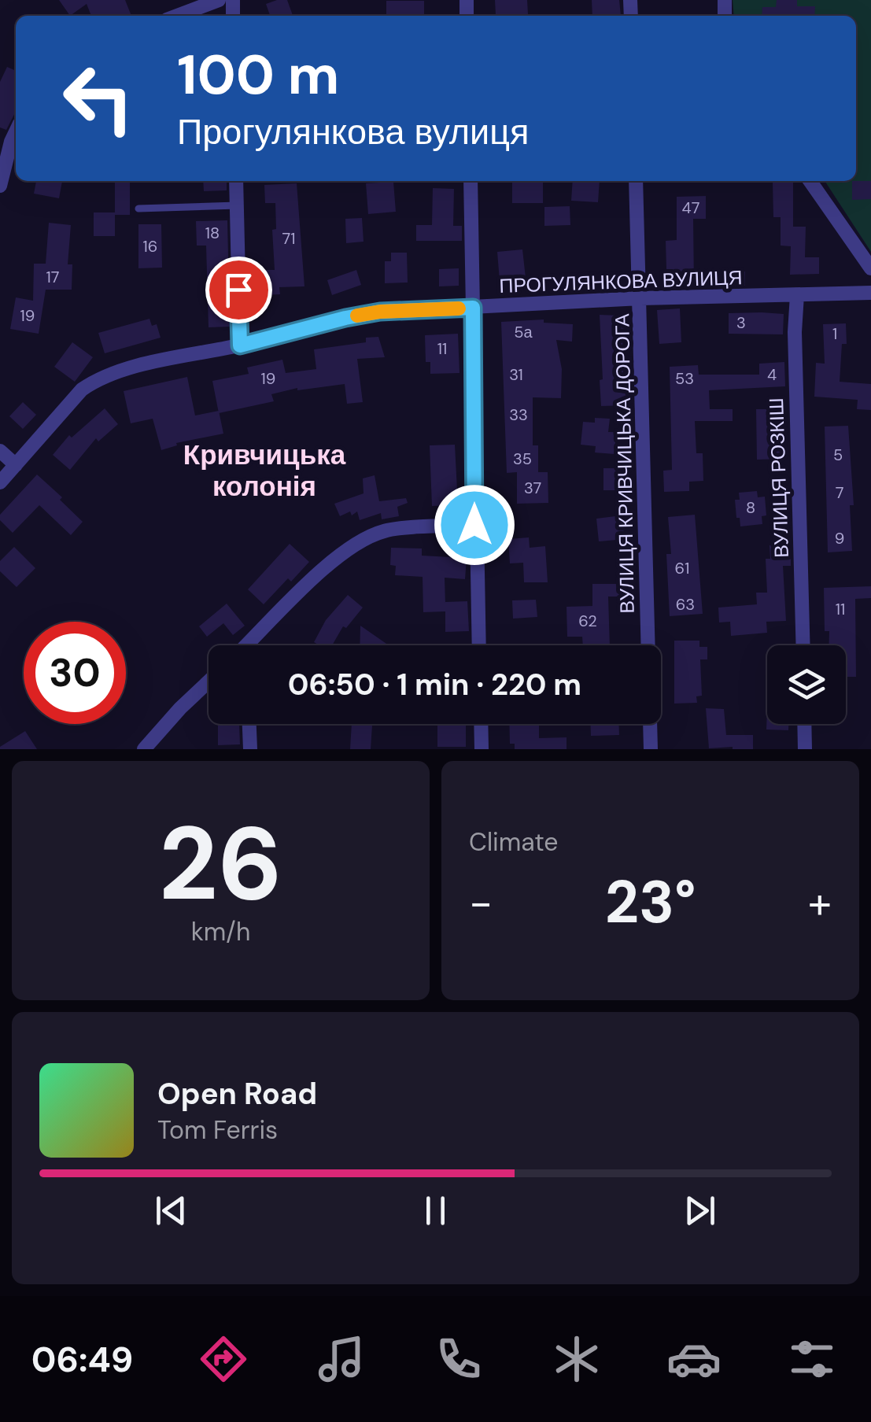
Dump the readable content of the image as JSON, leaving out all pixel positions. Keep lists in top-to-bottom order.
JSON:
{
  "streets": {
    "street": ["ПРОГУЛЯНКОВА ВУЛИЦЯ", "ВУЛИЦЯ КРИВЧИЦЬКА ДОРОГА", "ВУЛИЦЯ РОЗКІШ"]
  },
  "crossings": [
    ["ПРОГУЛЯНКОВА ВУЛИЦЯ", "ВУЛИЦЯ КРИВЧИЦЬКА ДОРОГА"],
    ["ПРОГУЛЯНКОВА ВУЛИЦЯ", "ВУЛИЦЯ РОЗКІШ"]
  ],
  "districts": ["Кривчицька колонія"],
  "house_numbers": [
    "47",
    "18",
    "71",
    "16",
    "17",
    "19",
    "3",
    "5а",
    "1",
    "11",
    "31",
    "4",
    "19",
    "53",
    "33",
    "5",
    "35",
    "37",
    "7",
    "8",
    "9",
    "61",
    "63",
    "11",
    "62"
  ],
  "page": {
    "turn": ["100 m", "Прогулянкова вулиця"],
    "limit": "30",
    "trip": "06:50 · 1 min · 220 m",
    "tile": [
      ["26", "km/h"],
      "Climate"
    ],
    "heat": ["−", "23°", "+"],
    "song": ["Open Road", "Tom Ferris"],
    "tabs": "06:49"
  }
}
